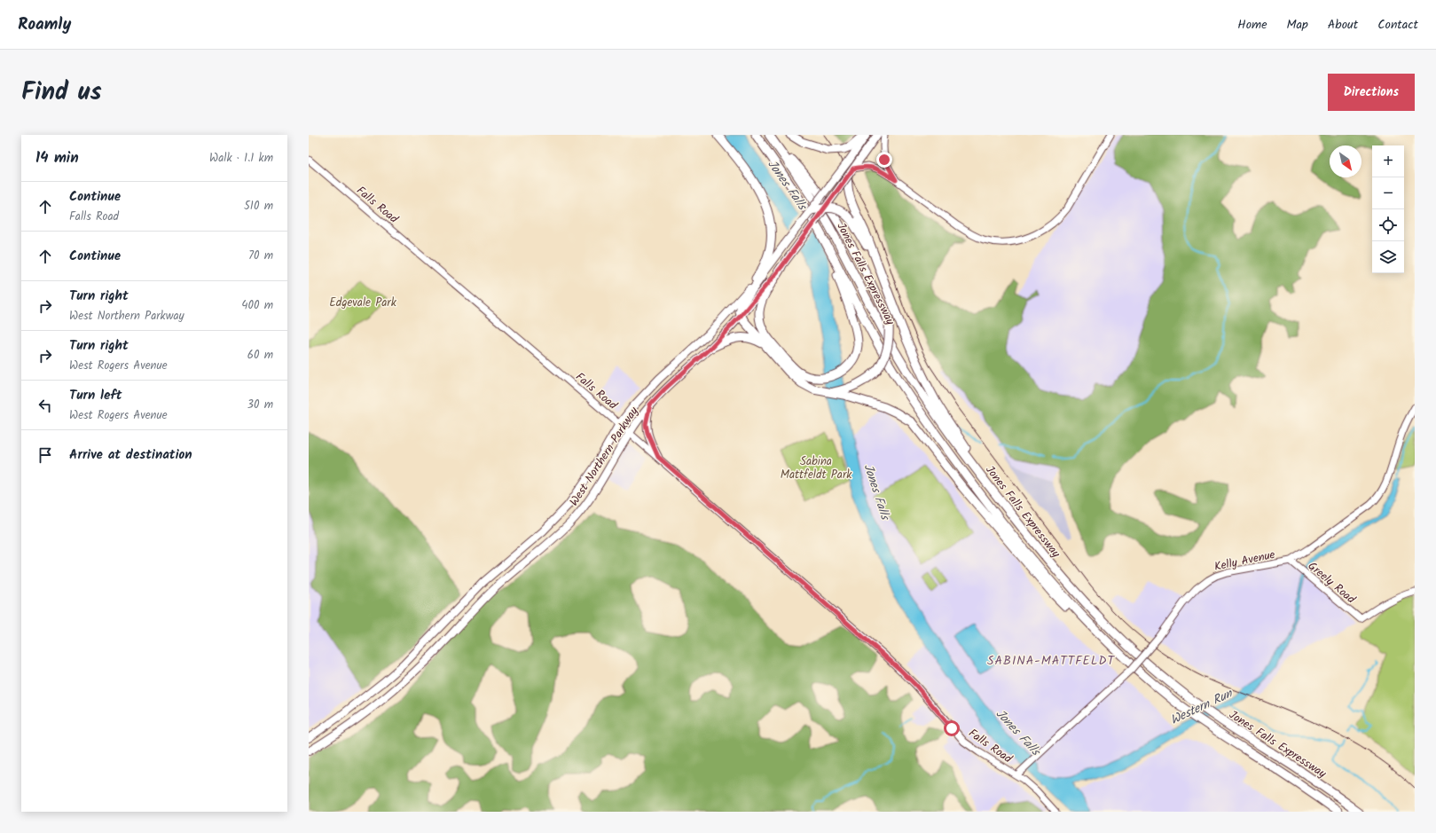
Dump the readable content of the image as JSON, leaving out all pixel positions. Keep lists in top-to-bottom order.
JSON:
{
  "streets": {
    "highway": ["Jones Falls Expressway"],
    "main road": [
      "Falls Road",
      "West Northern Parkway",
      "Kelly Avenue",
      "Greely Road"
    ]
  },
  "crossings": [
    ["Falls Road", "West Northern Parkway"],
    ["Falls Road", "Kelly Avenue"],
    ["Kelly Avenue", "Greely Road"]
  ],
  "districts": ["SABINA-MATTFELDT"],
  "water": ["Jones Falls", "Western Run"],
  "parks": ["Edgevale Park", "Sabina Mattfeldt Park"],
  "north": "bottom right",
  "page": {
    "header": "Roamly",
    "nav": [
      "Home",
      "Map",
      "About",
      "Contact"
    ],
    "title": "Find us",
    "buttons": "Directions",
    "heading": ["14 min", "Walk · 1.1 km"],
    "map_buttons": ["+", "−"],
    "list": [
      ["Continue", "Falls Road", "510 m"],
      ["Continue", "70 m"],
      ["Turn right", "West Northern Parkway", "400 m"],
      ["Turn right", "West Rogers Avenue", "60 m"],
      ["Turn left", "West Rogers Avenue", "30 m"],
      "Arrive at destination"
    ]
  }
}
